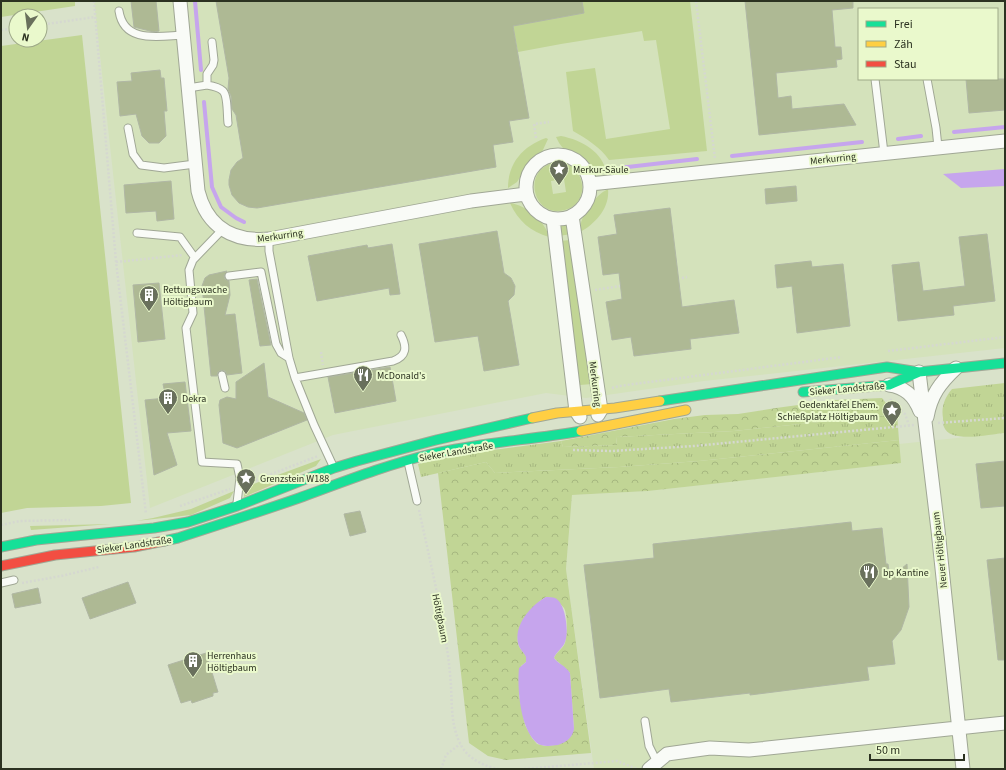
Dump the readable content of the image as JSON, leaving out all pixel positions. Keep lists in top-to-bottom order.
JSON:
{
  "streets": {
    "main road": ["Sieker Landstraße"],
    "street": ["Merkurring", "Neuer Höltigbaum"],
    "path": ["Höltigbaum"]
  },
  "crossings": [
    ["Merkurring", "Sieker Landstraße"],
    ["Sieker Landstraße", "Neuer Höltigbaum"]
  ],
  "places": {
    "place": ["Merkur-Säule", "Gedenktafel Ehem. Schießplatz Höltigbaum", "Grenzstein W188"],
    "building": ["Rettungswache Höltigbaum", "Dekra", "Herrenhaus Höltigbaum"],
    "restaurant": ["McDonald's", "bp Kantine"]
  },
  "legend": ["Frei", "Zäh", "Stau"],
  "scale_bar": "50 m",
  "north": "bottom"
}
